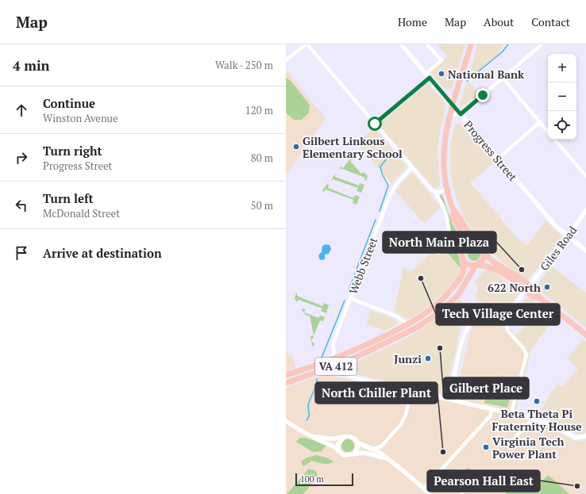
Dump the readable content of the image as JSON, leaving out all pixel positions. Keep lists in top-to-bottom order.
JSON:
{
  "streets": {
    "main road": ["VA 412"],
    "street": ["Progress Street", "Giles Road", "Webb Street"]
  },
  "crossings": [
    ["Progress Street", "Giles Road"],
    ["Webb Street", "VA 412"]
  ],
  "places": [
    "National Bank",
    "Gilbert Linkous Elementary School",
    "North Main Plaza",
    "Tech Village Center",
    "622 North",
    "Gilbert Place",
    "Junzi",
    "Beta Theta Pi Fraternity House",
    "Virginia Tech Power Plant",
    "North Chiller Plant",
    "Pearson Hall East"
  ],
  "scale_bar": "100 m",
  "page": {
    "header": "Map",
    "nav": [
      "Home",
      "Map",
      "About",
      "Contact"
    ],
    "heading": ["4 min", "Walk · 250 m"],
    "map_buttons": ["+", "−"],
    "list": [
      ["Continue", "Winston Avenue", "120 m"],
      ["Turn right", "Progress Street", "80 m"],
      ["Turn left", "McDonald Street", "50 m"],
      "Arrive at destination"
    ],
    "scale": "100 m"
  }
}
